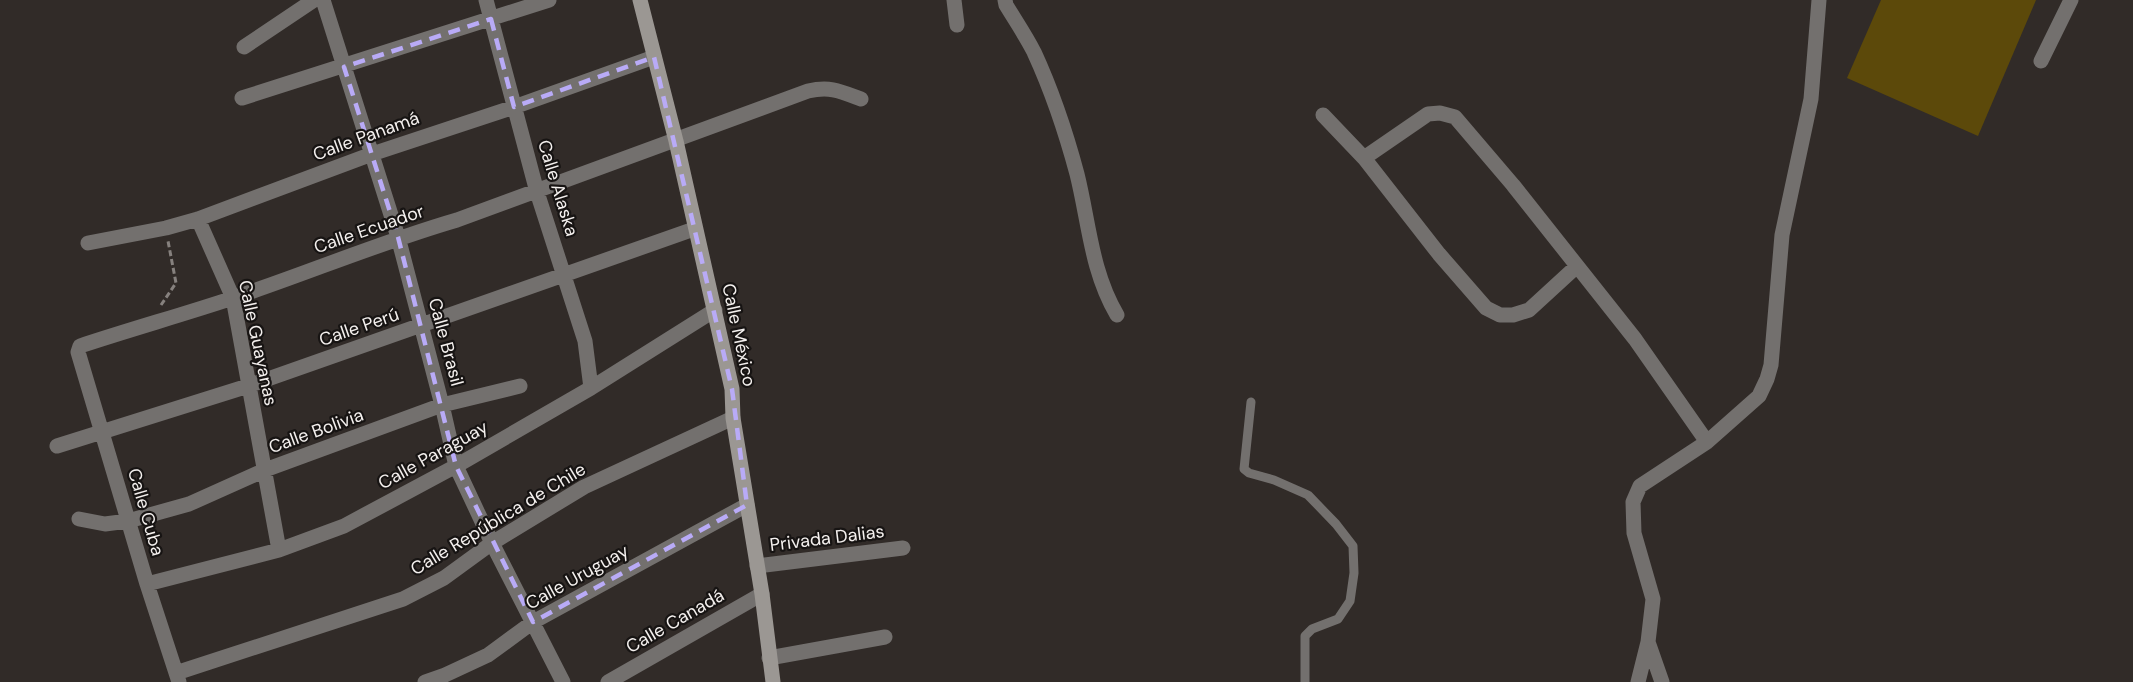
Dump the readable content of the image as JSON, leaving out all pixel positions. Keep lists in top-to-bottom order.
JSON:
{
  "streets": {
    "street": [
      "Calle Panamá",
      "Calle Alaska",
      "Calle Ecuador",
      "Calle Perú",
      "Calle México",
      "Calle Brasil",
      "Calle Guayanas",
      "Calle Bolivia",
      "Calle Paraguay",
      "Calle Cuba",
      "Calle República de Chile",
      "Privada Dalias",
      "Calle Uruguay",
      "Calle Canadá"
    ]
  },
  "crossings": [
    ["Calle Panamá", "Calle Alaska"],
    ["Calle Panamá", "Calle México"],
    ["Calle Panamá", "Calle Brasil"],
    ["Calle Panamá", "Calle Guayanas"],
    ["Calle Alaska", "Calle Ecuador"],
    ["Calle Alaska", "Calle Perú"],
    ["Calle Alaska", "Calle Paraguay"],
    ["Calle Ecuador", "Calle México"],
    ["Calle Ecuador", "Calle Brasil"],
    ["Calle Ecuador", "Calle Guayanas"],
    ["Calle Ecuador", "Calle Cuba"],
    ["Calle Perú", "Calle México"],
    ["Calle Perú", "Calle Brasil"],
    ["Calle Perú", "Calle Guayanas"],
    ["Calle Perú", "Calle Cuba"],
    ["Calle México", "Calle Paraguay"],
    ["Calle México", "Calle República de Chile"],
    ["Calle México", "Privada Dalias"],
    ["Calle México", "Calle Uruguay"],
    ["Calle México", "Calle Canadá"],
    ["Calle Brasil", "Calle Bolivia"],
    ["Calle Brasil", "Calle Paraguay"],
    ["Calle Brasil", "Calle República de Chile"],
    ["Calle Brasil", "Calle Uruguay"],
    ["Calle Guayanas", "Calle Bolivia"],
    ["Calle Guayanas", "Calle Paraguay"],
    ["Calle Bolivia", "Calle Cuba"],
    ["Calle Paraguay", "Calle Cuba"],
    ["Calle Cuba", "Calle República de Chile"]
  ]
}
